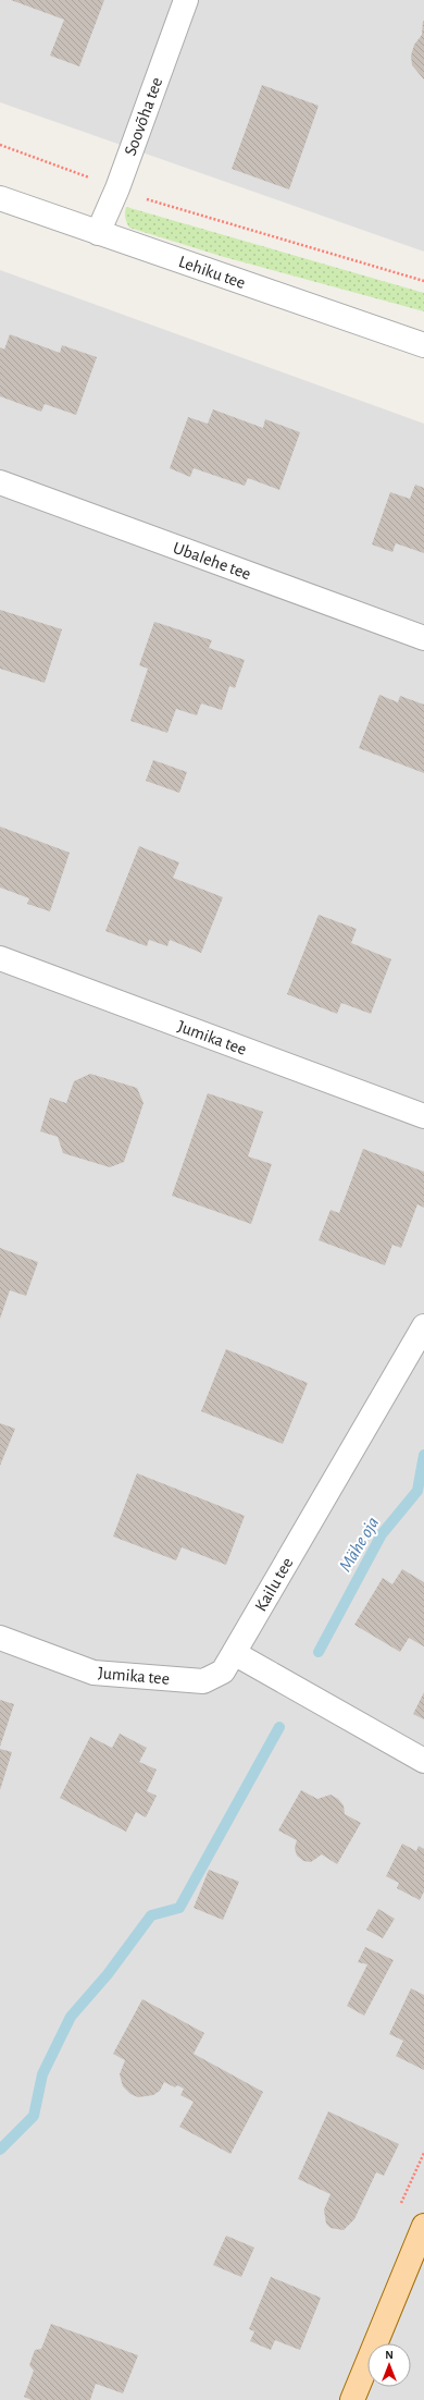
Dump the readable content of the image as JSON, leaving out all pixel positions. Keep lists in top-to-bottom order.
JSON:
{
  "streets": {
    "street": [
      "Soovõha tee",
      "Lehiku tee",
      "Ubalehe tee",
      "Jumika tee",
      "Kailu tee"
    ]
  },
  "crossings": [
    ["Soovõha tee", "Lehiku tee"],
    ["Jumika tee", "Kailu tee"]
  ],
  "water": ["Mähe oja"],
  "north": "top"
}
